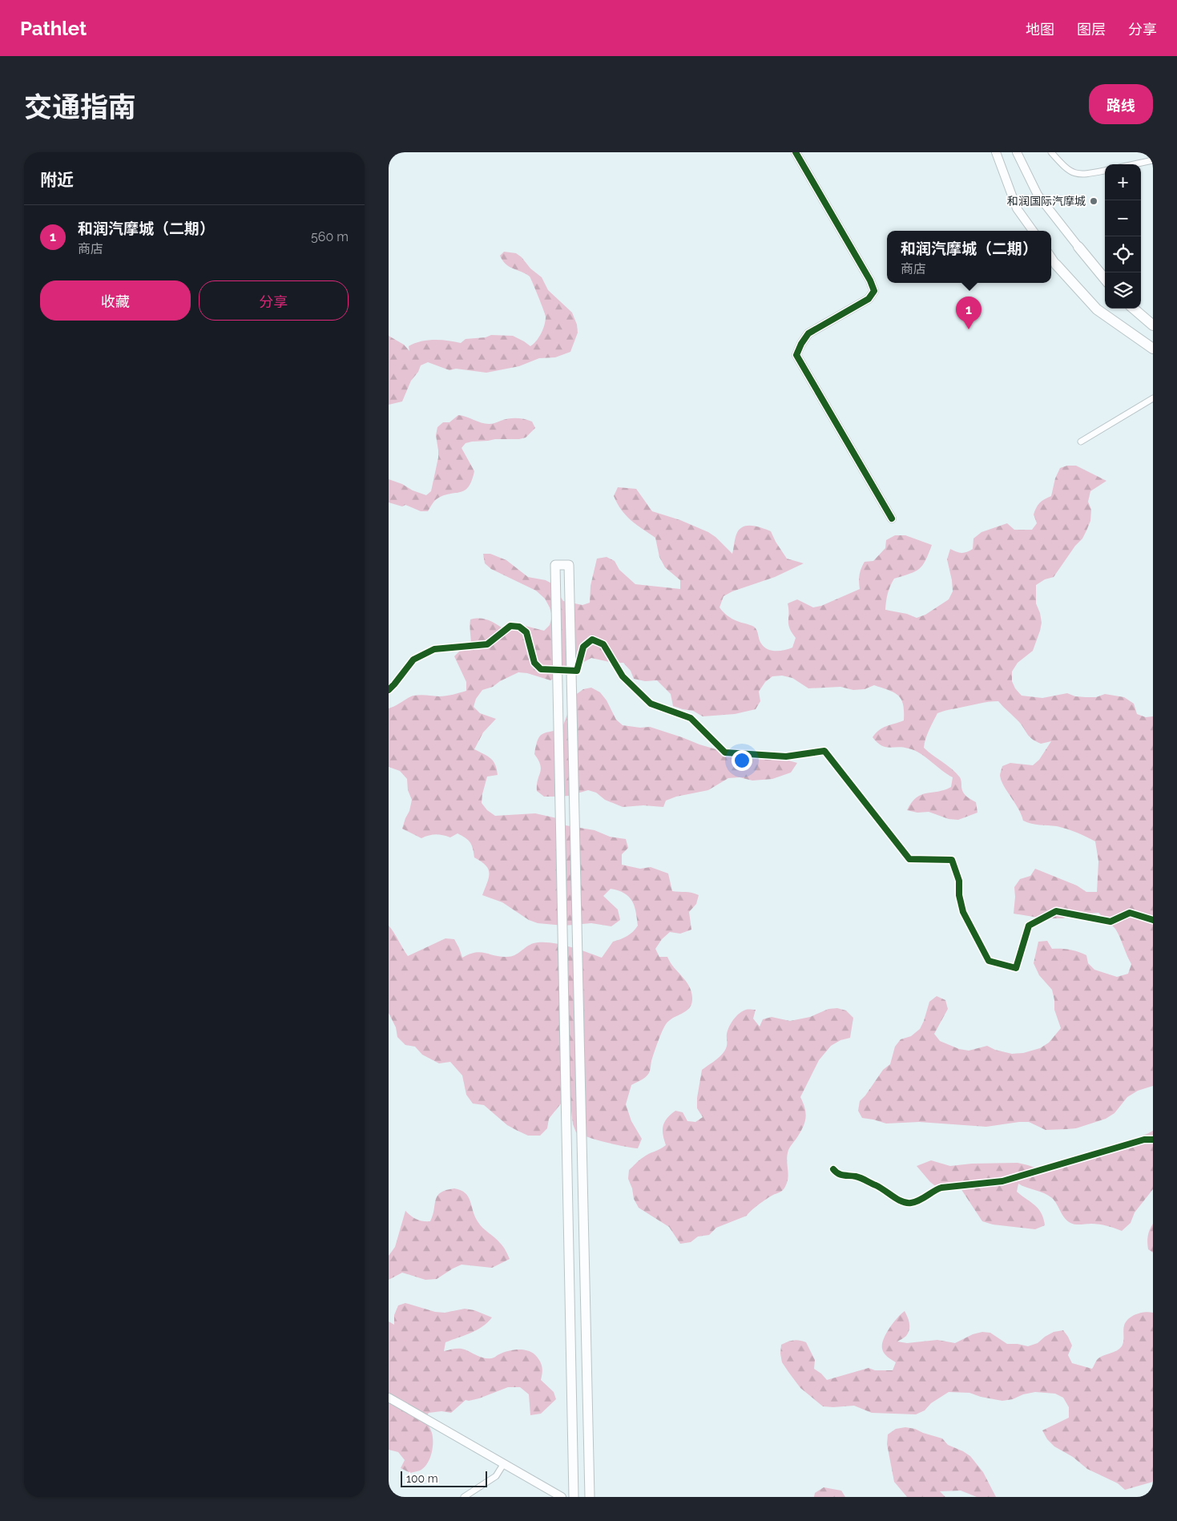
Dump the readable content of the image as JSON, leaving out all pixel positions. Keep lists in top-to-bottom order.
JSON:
{
  "places": ["和润国际汽摩城"],
  "scale_bar": "100 m",
  "page": {
    "header": "Pathlet",
    "nav": ["地图", "图层", "分享"],
    "title": "交通指南",
    "buttons": [
      "路线",
      ["收藏", "分享"]
    ],
    "heading": "附近",
    "map_buttons": ["+", "−"],
    "list": [
      {
        "mark": "1",
        "name": "和润汽摩城（二期）",
        "note": "商店",
        "value": "560 m"
      }
    ],
    "popup": ["和润汽摩城（二期）", "商店"],
    "pins": "1",
    "scale": "100 m"
  }
}
